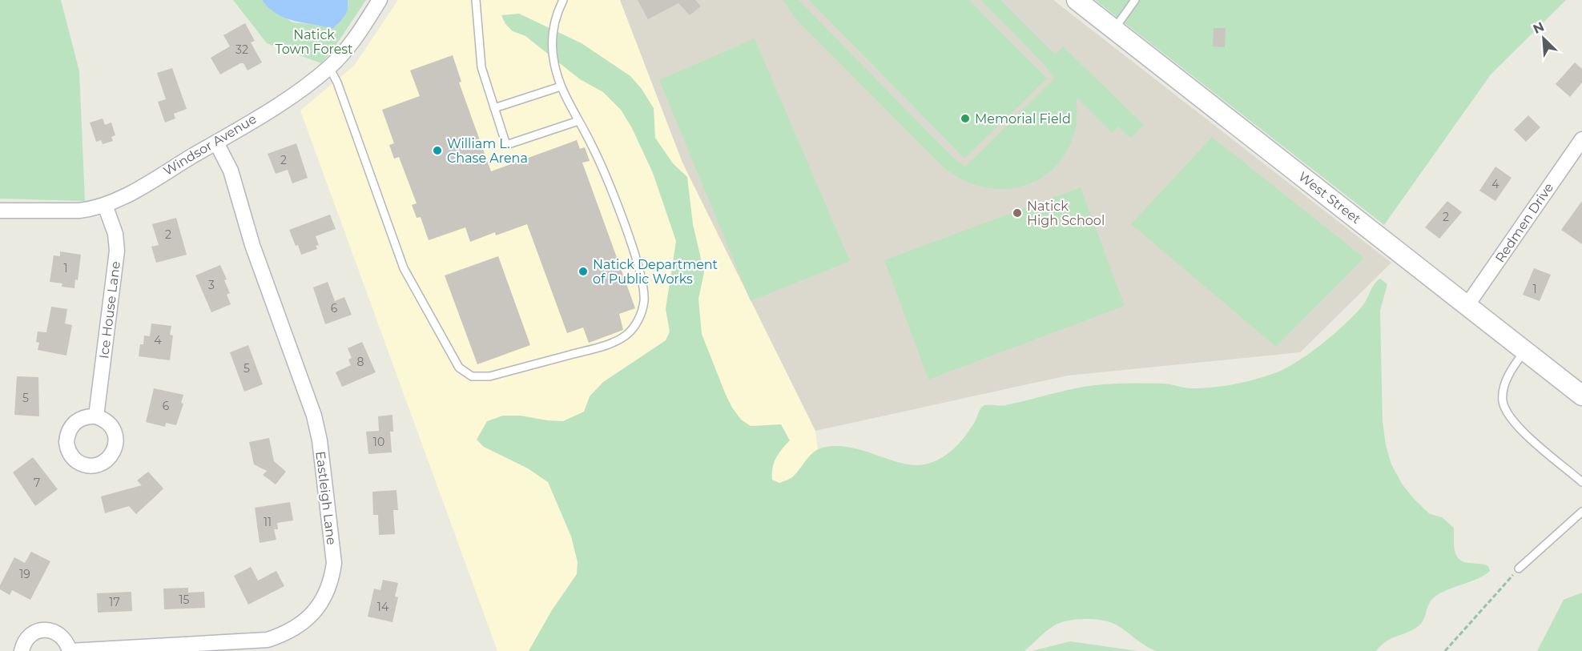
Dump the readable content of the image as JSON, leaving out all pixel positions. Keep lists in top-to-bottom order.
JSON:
{
  "streets": {
    "street": [
      "Windsor Avenue",
      "West Street",
      "Redmen Drive",
      "Ice House Lane",
      "Eastleigh Lane"
    ]
  },
  "crossings": [
    ["Windsor Avenue", "Ice House Lane"],
    ["Windsor Avenue", "Eastleigh Lane"],
    ["West Street", "Redmen Drive"]
  ],
  "parks": ["Natick Town Forest"],
  "places": [
    "Memorial Field",
    "William L. Chase Arena",
    "Natick High School",
    "Natick Department of Public Works"
  ],
  "house_numbers": [
    "32",
    "2",
    "4",
    "2",
    "2",
    "1",
    "3",
    "1",
    "6",
    "4",
    "8",
    "5",
    "5",
    "6",
    "10",
    "7",
    "11",
    "19",
    "15",
    "17",
    "14"
  ],
  "north": "top left"
}
